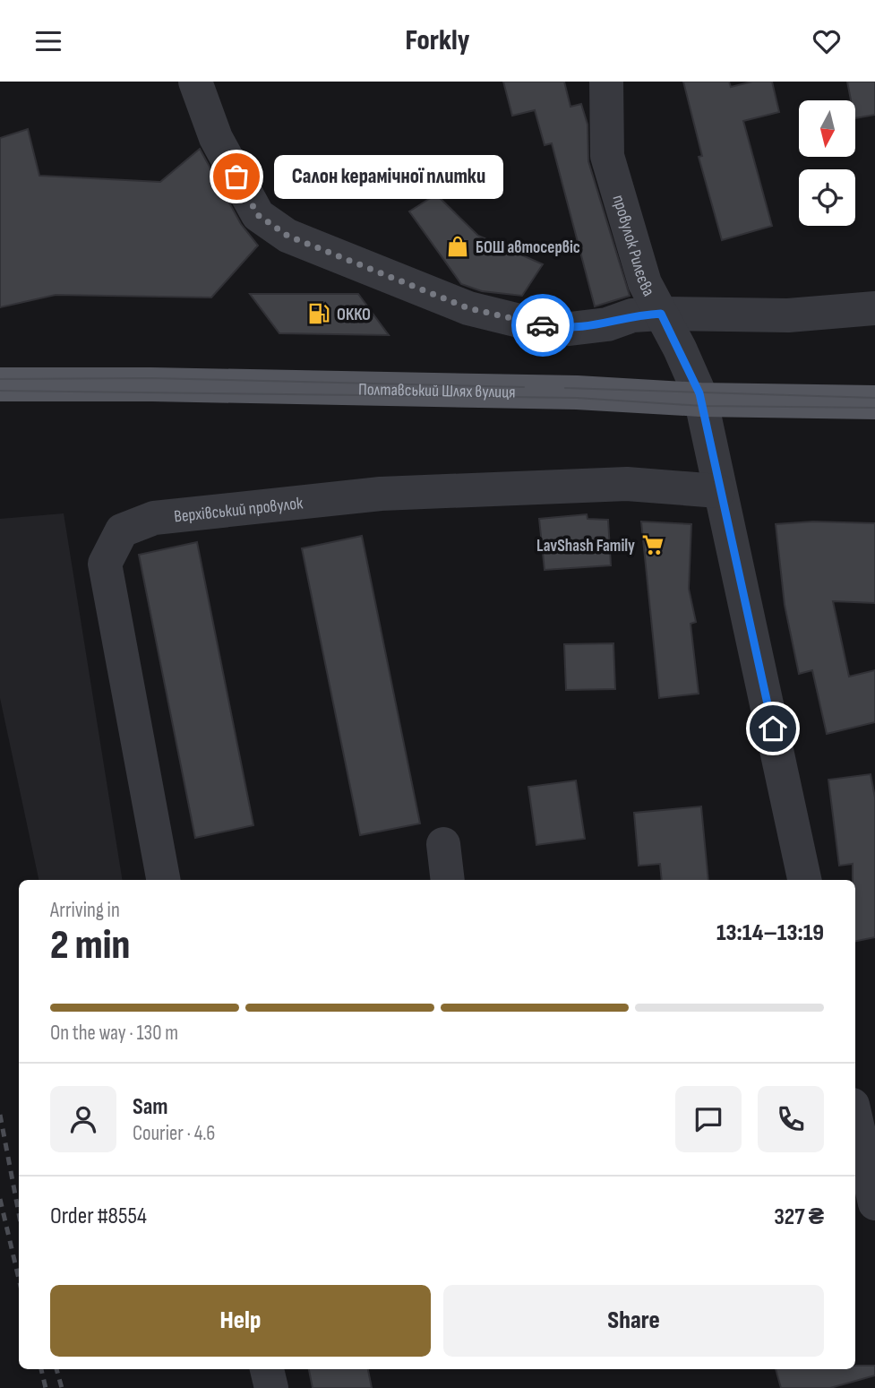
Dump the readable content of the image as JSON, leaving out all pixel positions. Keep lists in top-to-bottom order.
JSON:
{
  "streets": {
    "main road": ["Полтавський Шлях вулиця"],
    "street": ["провулок Рилєєва", "Верхівський провулок"]
  },
  "crossings": [
    ["провулок Рилєєва", "Полтавський Шлях вулиця"],
    ["провулок Рилєєва", "Верхівський провулок"]
  ],
  "places": {
    "other": ["Салон керамічної плитки"],
    "shop": ["БОШ автосервіс"],
    "fuel station": ["ОККО"],
    "supermarket": ["LavShash Family"]
  },
  "north": "bottom",
  "page": {
    "header": "Forkly",
    "bubble": "Салон керамічної плитки",
    "heading": ["2 min", "Arriving in", "13:14–13:19"],
    "panel": [
      "Sam",
      "Courier · 4.6",
      "Order #8554",
      "327 ₴"
    ],
    "bar": "On the way · 130 m",
    "buttons": ["Help", "Share"]
  }
}
